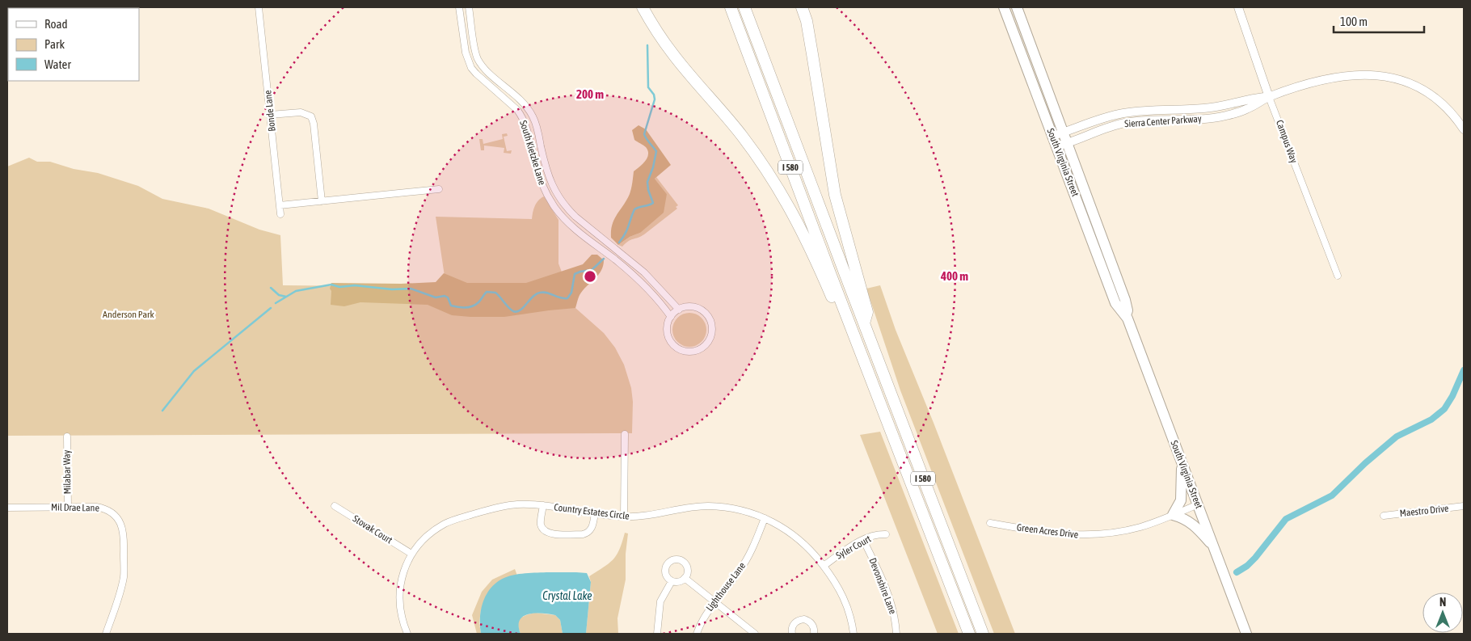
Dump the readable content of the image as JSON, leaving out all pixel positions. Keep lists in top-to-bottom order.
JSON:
{
  "streets": {
    "highway": ["I 580"],
    "main road": ["South Virginia Street"],
    "street": [
      "Bonde Lane",
      "Sierra Center Parkway",
      "Campus Way",
      "South Kietzke Lane",
      "Milabar Way",
      "Mil Drae Lane",
      "Maestro Drive",
      "Country Estates Circle",
      "Stovak Court",
      "Green Acres Drive",
      "Syler Court",
      "Devonshire Lane",
      "Lighthouse Lane"
    ]
  },
  "crossings": [
    ["Sierra Center Parkway", "Campus Way"],
    ["Sierra Center Parkway", "South Virginia Street"],
    ["South Virginia Street", "Green Acres Drive"],
    ["Milabar Way", "Mil Drae Lane"],
    ["Country Estates Circle", "Stovak Court"],
    ["Country Estates Circle", "Syler Court"],
    ["Country Estates Circle", "Lighthouse Lane"],
    ["Syler Court", "Devonshire Lane"]
  ],
  "water": ["Crystal Lake"],
  "parks": ["Anderson Park"],
  "legend": ["Road", "Park", "Water"],
  "scale_bar": "100 m",
  "north": "top",
  "rings": ["200 m", "400 m"]
}
